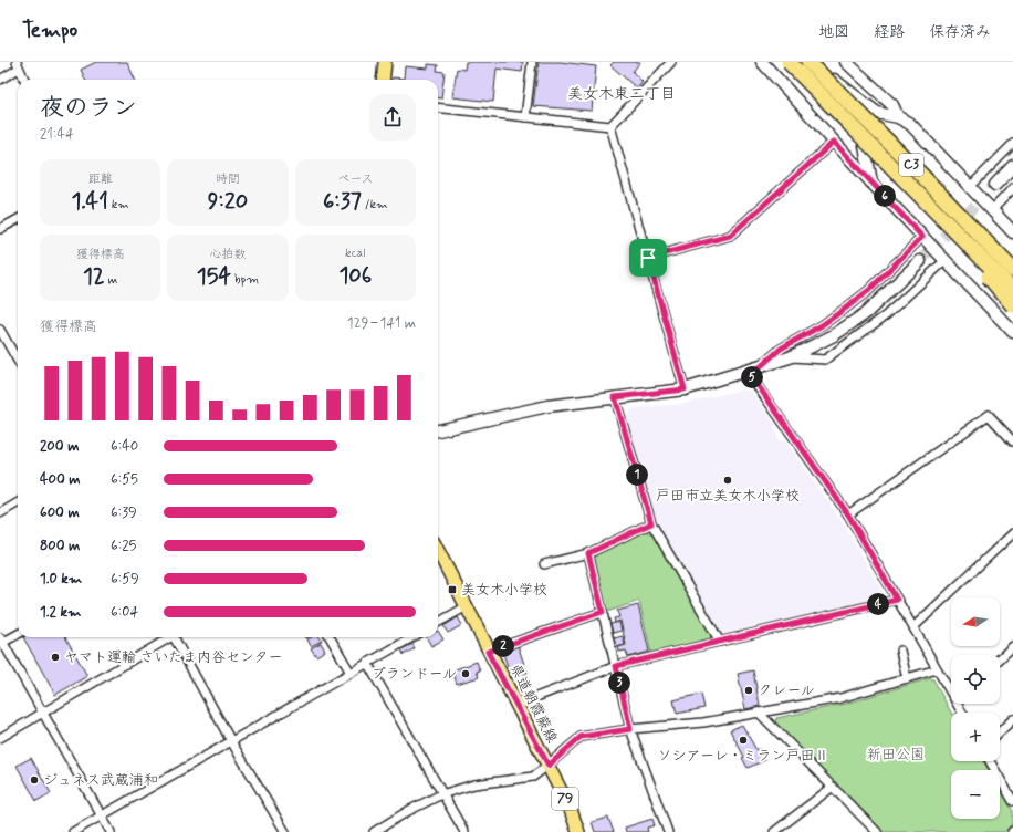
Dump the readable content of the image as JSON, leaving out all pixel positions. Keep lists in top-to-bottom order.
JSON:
{
  "streets": {
    "highway": ["C3"],
    "main road": ["県道朝霞蕨線", "79"]
  },
  "districts": ["美女木東二丁目"],
  "parks": ["新田公園"],
  "places": {
    "other": [
      "戸田市立美女木小学校",
      "ヤマト運輸 さいたま内谷センター",
      "プランドール",
      "クレール",
      "ソシアーレ・ミラン戸田Ⅱ",
      "ジュネス武蔵浦和"
    ],
    "transit": ["美女木小学校"]
  },
  "north": "left",
  "page": {
    "header": "Tempo",
    "nav": ["地図", "経路", "保存済み"],
    "heading": ["夜のラン", "21:44"],
    "stats": [
      ["距離", "1.41 km"],
      ["時間", "9:20"],
      ["ペース", "6:37 /km"],
      ["獲得標高", "12 m"],
      ["心拍数", "154 bpm"],
      ["kcal", "106"]
    ],
    "pins": [
      "6",
      "5",
      "1",
      "4",
      "2",
      "3"
    ],
    "chart": ["獲得標高", "129–141 m"],
    "list": [
      {
        "name": "200 m",
        "note": "6:40"
      },
      {
        "name": "400 m",
        "note": "6:55"
      },
      {
        "name": "600 m",
        "note": "6:39"
      },
      {
        "name": "800 m",
        "note": "6:25"
      },
      {
        "name": "1.0 km",
        "note": "6:59"
      },
      {
        "name": "1.2 km",
        "note": "6:04"
      }
    ],
    "map_buttons": ["+", "−"]
  }
}
